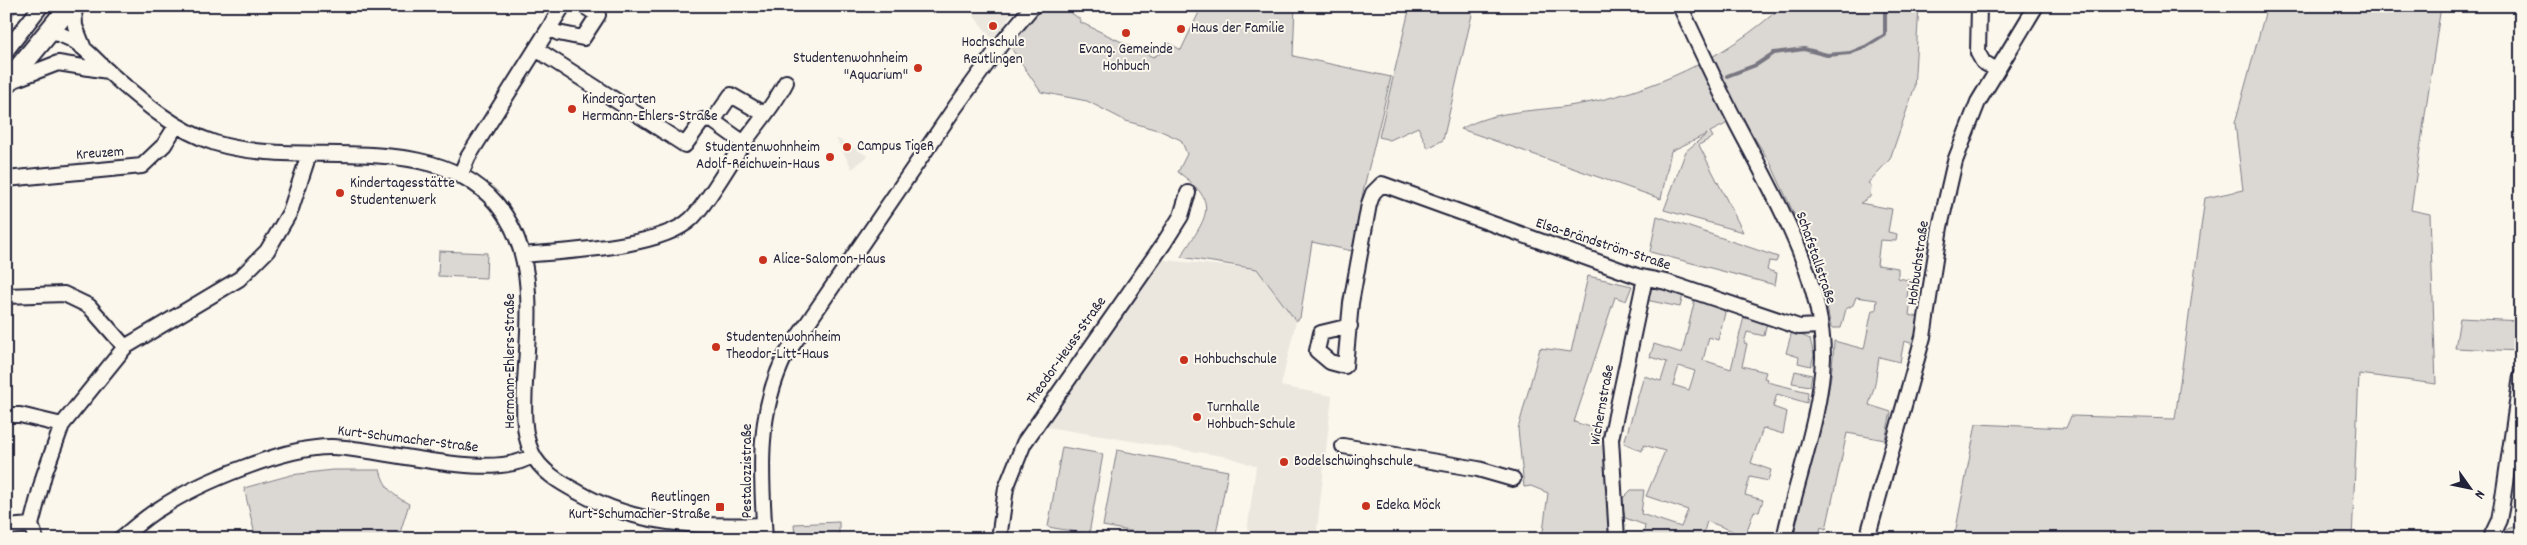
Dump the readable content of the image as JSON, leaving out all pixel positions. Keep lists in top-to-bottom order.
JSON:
{
  "streets": {
    "street": [
      "Kreuzem",
      "Elsa-Brändström-Straße",
      "Schafstallstraße",
      "Hohbuchstraße",
      "Theodor-Heuss-Straße",
      "Hermann-Ehlers-Straße",
      "Wichernstraße",
      "Kurt-Schumacher-Straße",
      "Pestalozzistraße"
    ]
  },
  "crossings": [
    ["Kreuzem", "Hermann-Ehlers-Straße"],
    ["Elsa-Brändström-Straße", "Schafstallstraße"],
    ["Elsa-Brändström-Straße", "Wichernstraße"],
    ["Hermann-Ehlers-Straße", "Kurt-Schumacher-Straße"],
    ["Hermann-Ehlers-Straße", "Pestalozzistraße"]
  ],
  "places": {
    "other": [
      "Hochschule Reutlingen",
      "Haus der Familie",
      "Evang. Gemeinde Hohbuch",
      "Studentenwohnheim \"Aquarium\"",
      "Kindergarten Hermann-Ehlers-Straße",
      "Campus TigeR",
      "Studentenwohnheim Adolf-Reichwein-Haus",
      "Kindertagesstätte Studentenwerk",
      "Alice-Salomon-Haus",
      "Studentenwohnheim Theodor-Litt-Haus",
      "Hohbuchschule",
      "Turnhalle Hohbuch-Schule",
      "Bodelschwinghschule",
      "Edeka Möck"
    ],
    "transit": ["Reutlingen Kurt-Schumacher-Straße"]
  },
  "north": "bottom right"
}
